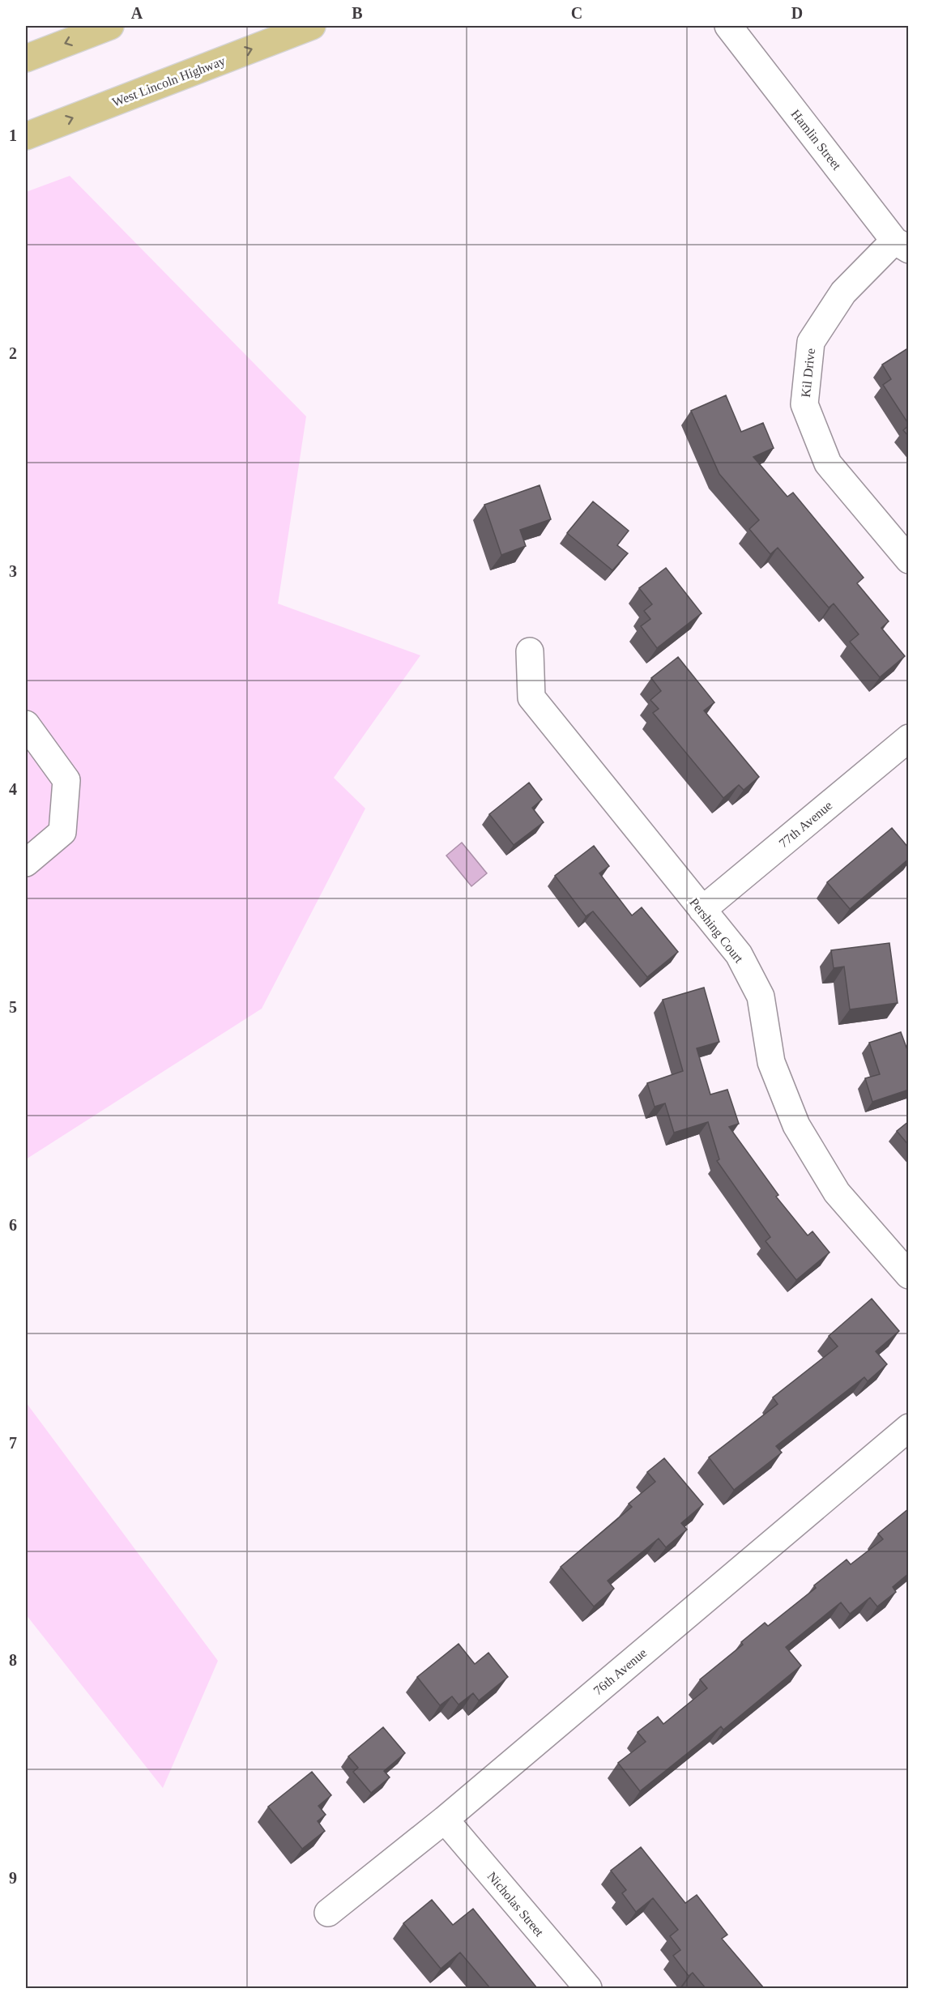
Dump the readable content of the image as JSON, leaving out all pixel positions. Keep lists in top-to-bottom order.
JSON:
{
  "streets": {
    "main road": ["West Lincoln Highway"],
    "street": [
      "Hamlin Street",
      "Kil Drive",
      "77th Avenue",
      "Pershing Court",
      "76th Avenue",
      "Nicholas Street"
    ]
  },
  "crossings": [
    ["Hamlin Street", "Kil Drive"],
    ["77th Avenue", "Pershing Court"],
    ["76th Avenue", "Nicholas Street"]
  ],
  "one_way": ["West Lincoln Highway"],
  "grid": {
    "columns": [
      "A",
      "B",
      "C",
      "D"
    ],
    "rows": [
      "1",
      "2",
      "3",
      "4",
      "5",
      "6",
      "7",
      "8",
      "9"
    ]
  }
}
